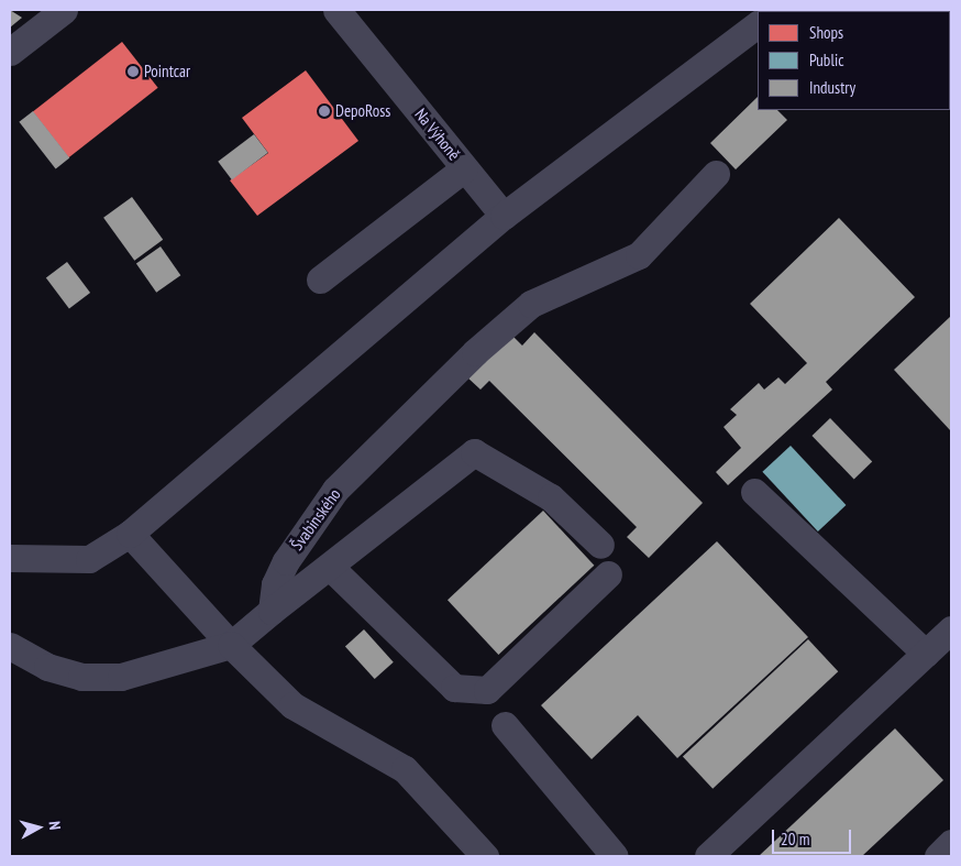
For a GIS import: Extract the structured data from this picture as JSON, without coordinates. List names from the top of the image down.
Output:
{
  "streets": {
    "street": ["Na Výhoně", "Švabinského"]
  },
  "places": ["Pointcar", "DepoRoss"],
  "legend": ["Shops", "Public", "Industry"],
  "scale_bar": "20 m",
  "north": "right"
}
